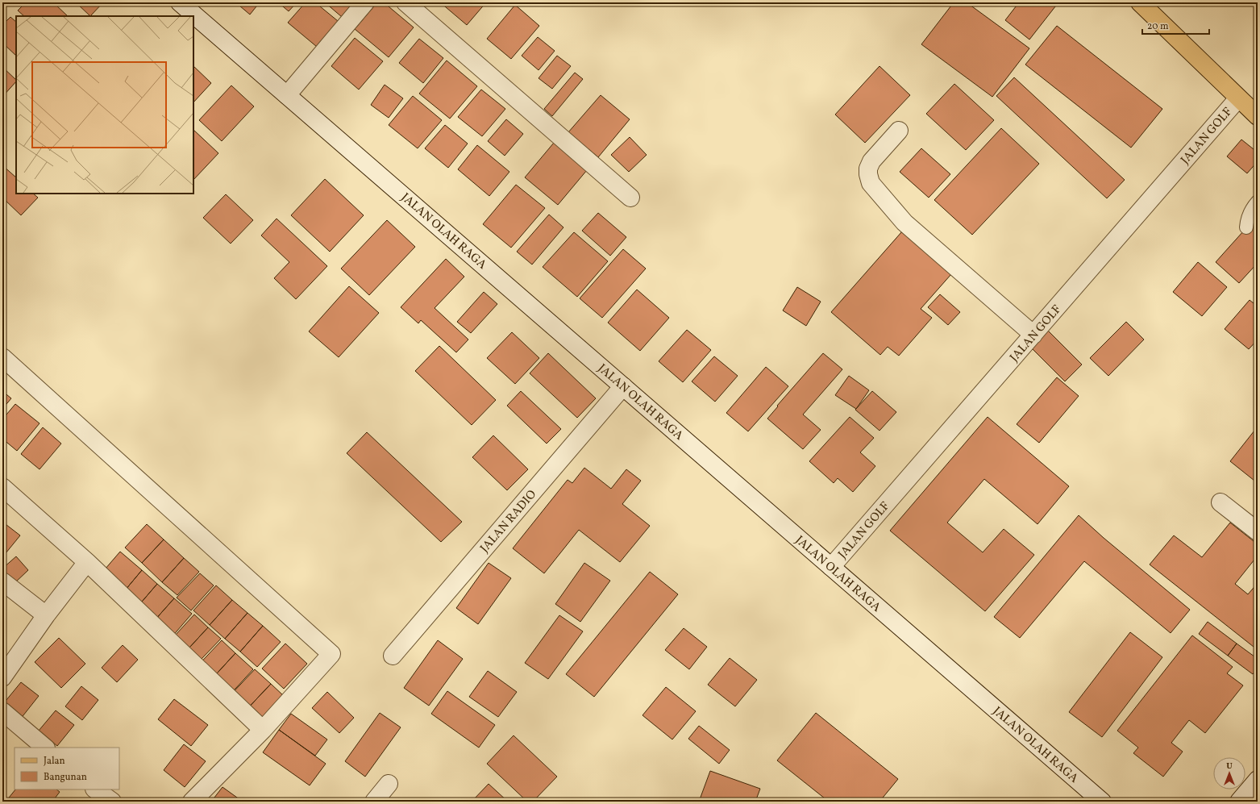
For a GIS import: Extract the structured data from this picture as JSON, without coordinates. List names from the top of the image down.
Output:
{
  "streets": {
    "street": ["JALAN GOLF", "JALAN OLAH RAGA", "JALAN RADIO"]
  },
  "crossings": [
    ["JALAN GOLF", "JALAN OLAH RAGA"],
    ["JALAN OLAH RAGA", "JALAN RADIO"]
  ],
  "legend": ["Jalan", "Bangunan"],
  "scale_bar": "20 m",
  "north": "top"
}
